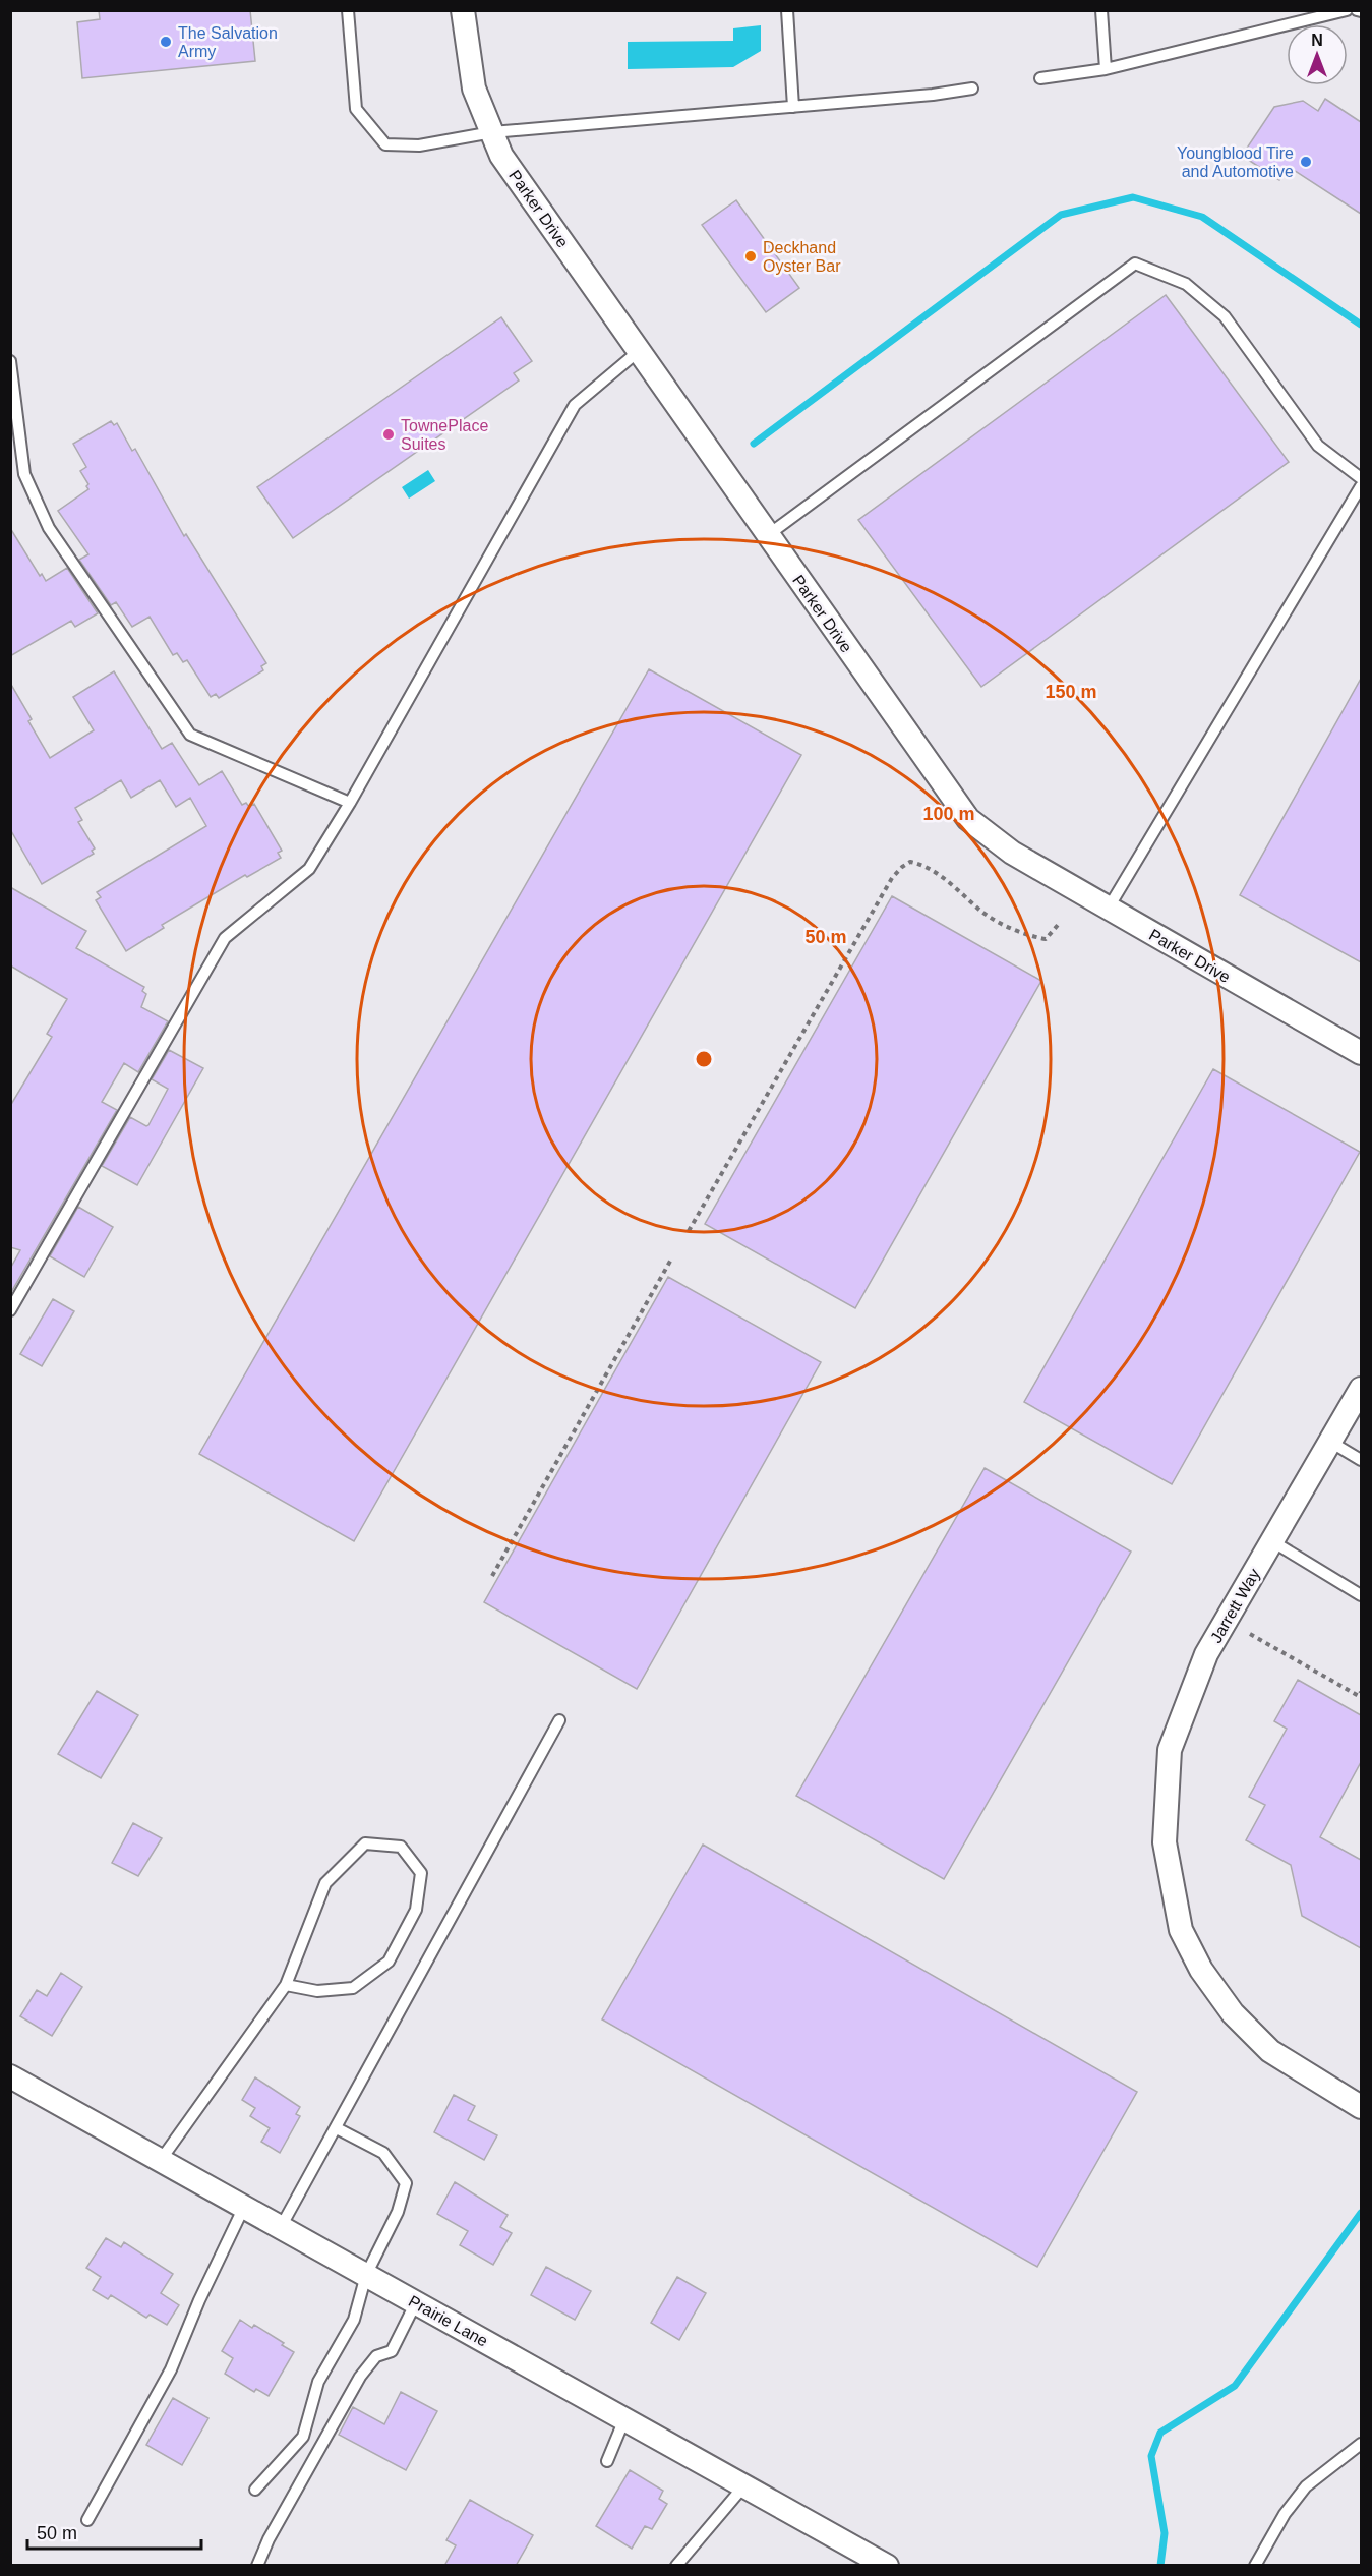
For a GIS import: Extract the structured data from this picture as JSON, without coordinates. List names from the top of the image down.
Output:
{
  "streets": {
    "street": ["Parker Drive", "Jarrett Way", "Prairie Lane"]
  },
  "places": [
    "The Salvation Army",
    "Youngblood Tire and Automotive",
    "Deckhand Oyster Bar",
    "TownePlace Suites"
  ],
  "scale_bar": "50 m",
  "north": "top",
  "rings": ["150 m", "100 m", "50 m"]
}
